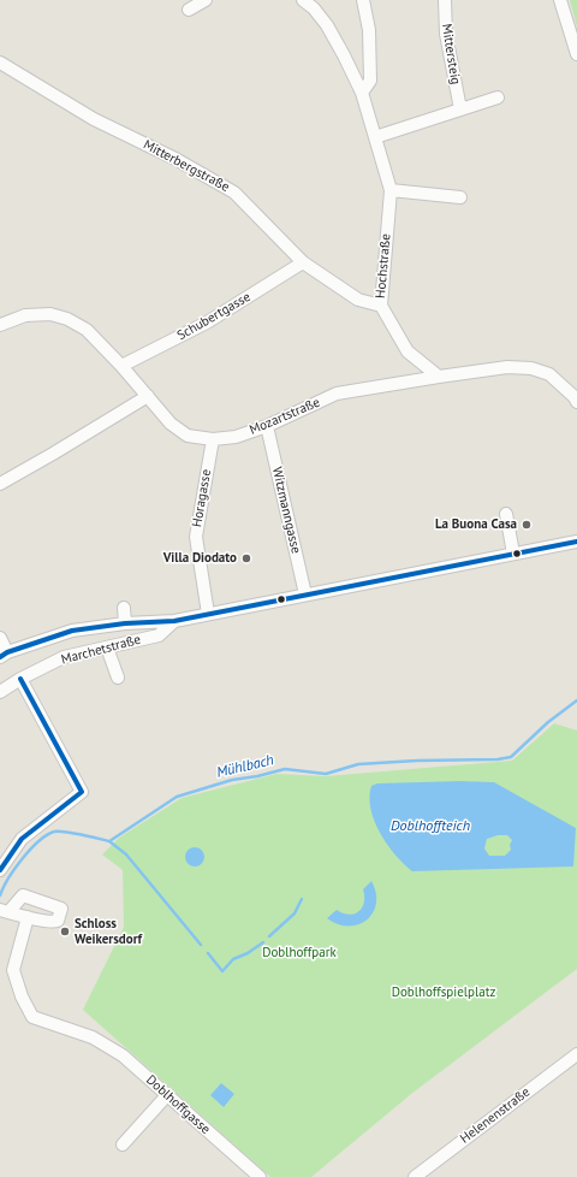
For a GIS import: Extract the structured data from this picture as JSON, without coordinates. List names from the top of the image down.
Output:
{
  "streets": {
    "street": [
      "Mittersteig",
      "Mitterbergstraße",
      "Hochstraße",
      "Schubertgasse",
      "Mozartstraße",
      "Horagasse",
      "Witzmanngasse",
      "Marchetstraße",
      "Doblhoffgasse",
      "Helenenstraße"
    ]
  },
  "crossings": [
    ["Mitterbergstraße", "Hochstraße"],
    ["Mitterbergstraße", "Schubertgasse"],
    ["Hochstraße", "Mozartstraße"],
    ["Schubertgasse", "Mozartstraße"],
    ["Mozartstraße", "Horagasse"],
    ["Mozartstraße", "Witzmanngasse"],
    ["Horagasse", "Marchetstraße"],
    ["Witzmanngasse", "Marchetstraße"]
  ],
  "water": ["Mühlbach", "Doblhoffteich"],
  "parks": ["Doblhoffpark", "Doblhoffspielplatz"],
  "places": ["La Buona Casa", "Villa Diodato", "Schloss Weikersdorf"]
}
